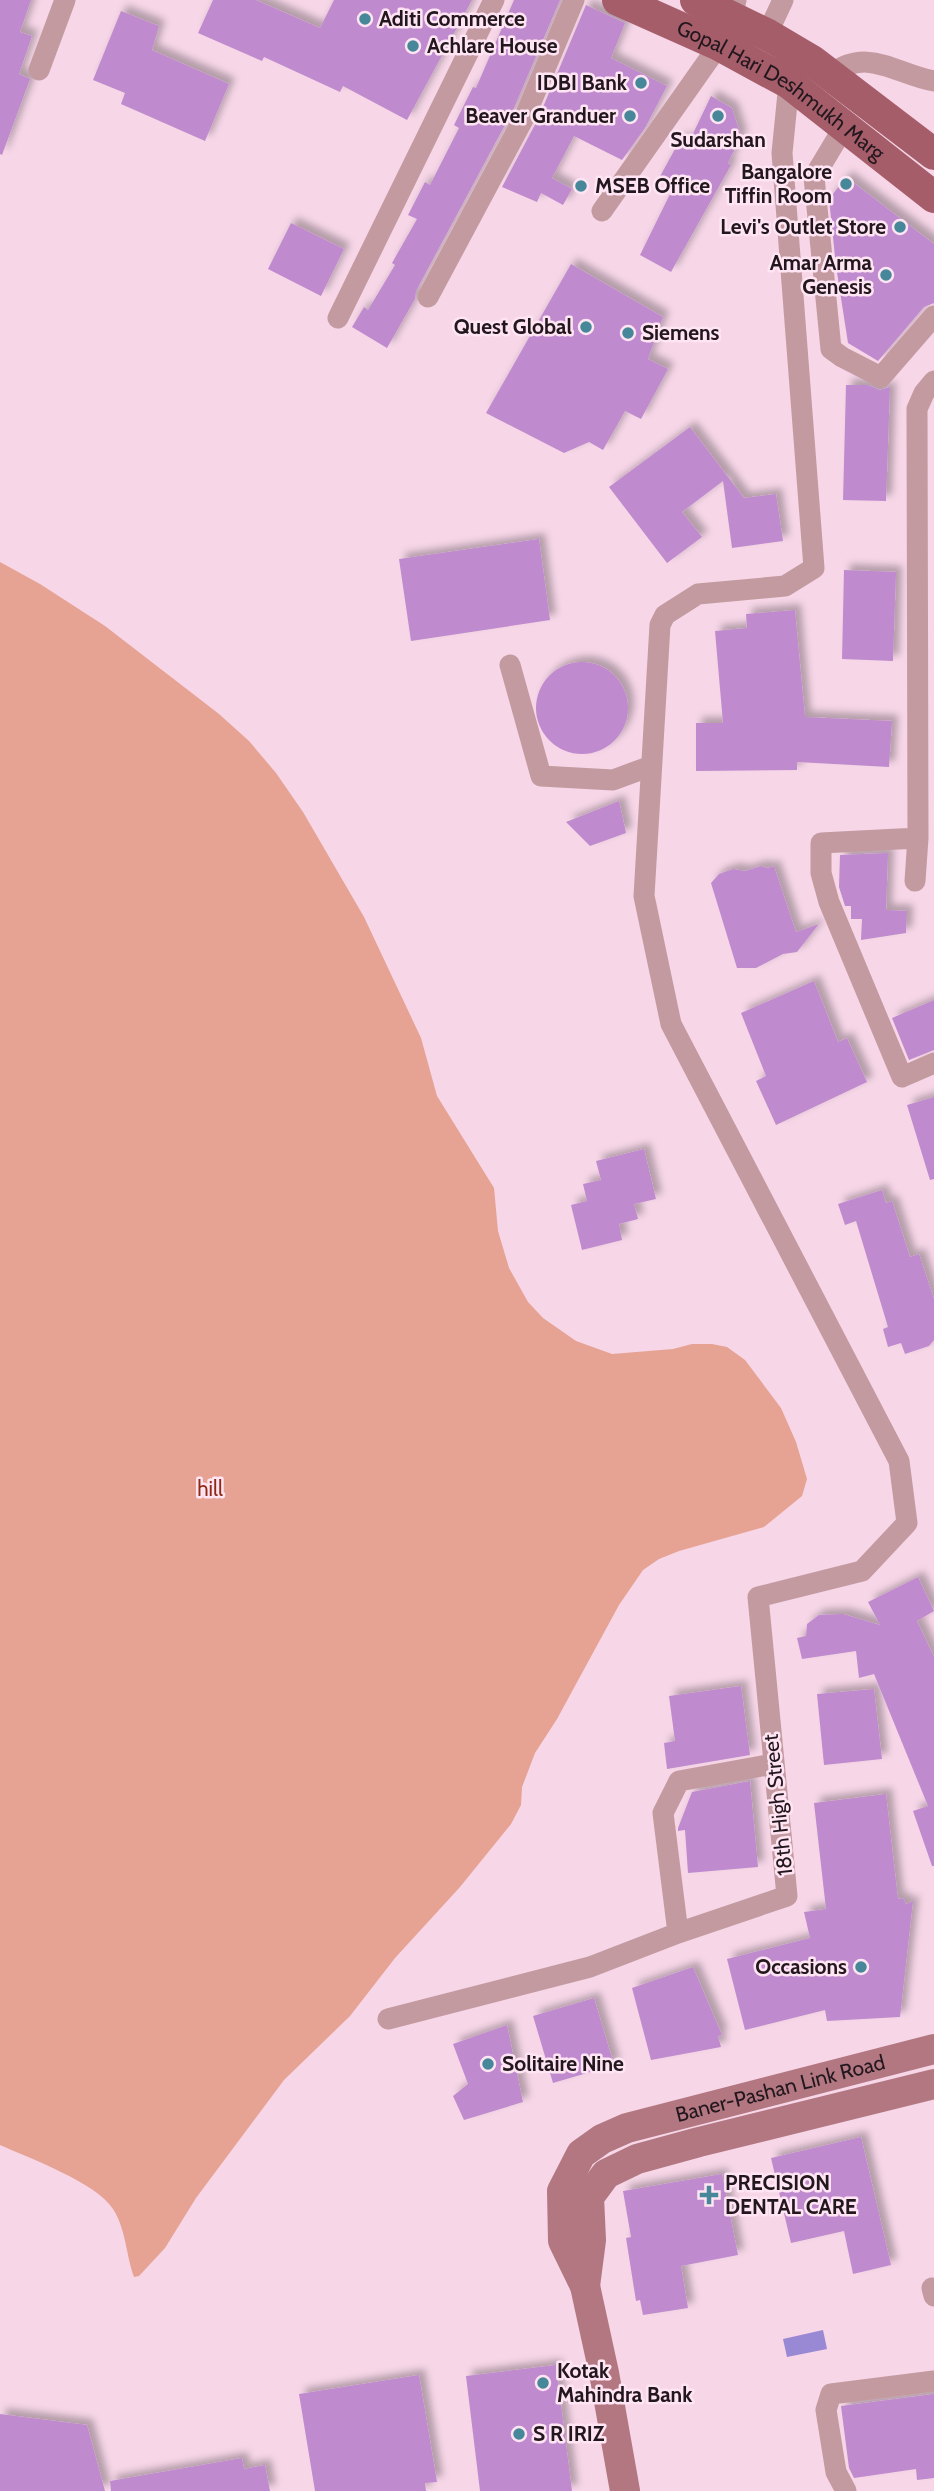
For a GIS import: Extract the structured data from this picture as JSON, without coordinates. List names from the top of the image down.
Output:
{
  "streets": {
    "main road": ["Gopal Hari Deshmukh Marg"],
    "street": ["18th High Street", "Baner-Pashan Link Road"]
  },
  "parks": ["hill"],
  "places": {
    "other": [
      "Aditi Commerce",
      "Achlare House",
      "IDBI Bank",
      "Beaver Granduer",
      "Sudarshan",
      "Bangalore Tiffin Room",
      "MSEB Office",
      "Levi's Outlet Store",
      "Amar Arma Genesis",
      "Quest Global",
      "Siemens",
      "Occasions",
      "Solitaire Nine",
      "Kotak Mahindra Bank",
      "S R IRIZ"
    ],
    "health": ["PRECISION DENTAL CARE"]
  }
}
